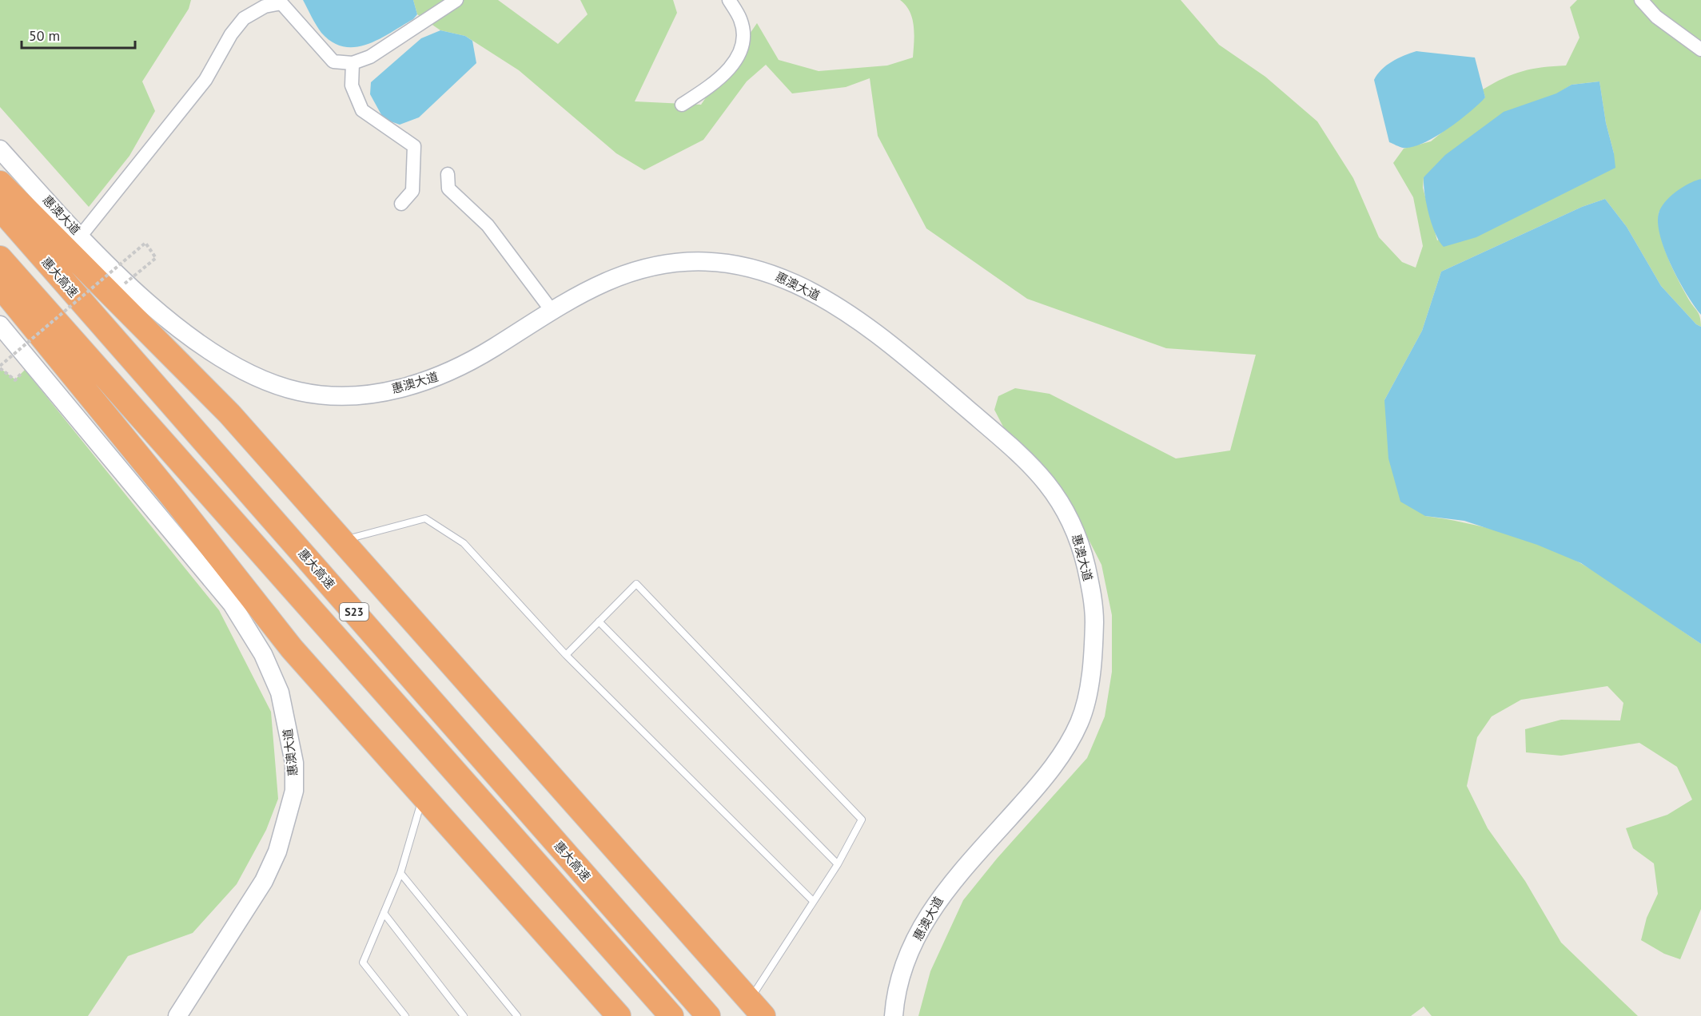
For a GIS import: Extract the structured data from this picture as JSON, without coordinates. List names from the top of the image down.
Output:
{
  "streets": {
    "highway": ["惠大高速", "S23"],
    "street": ["惠澳大道"]
  },
  "scale_bar": "50 m"
}
